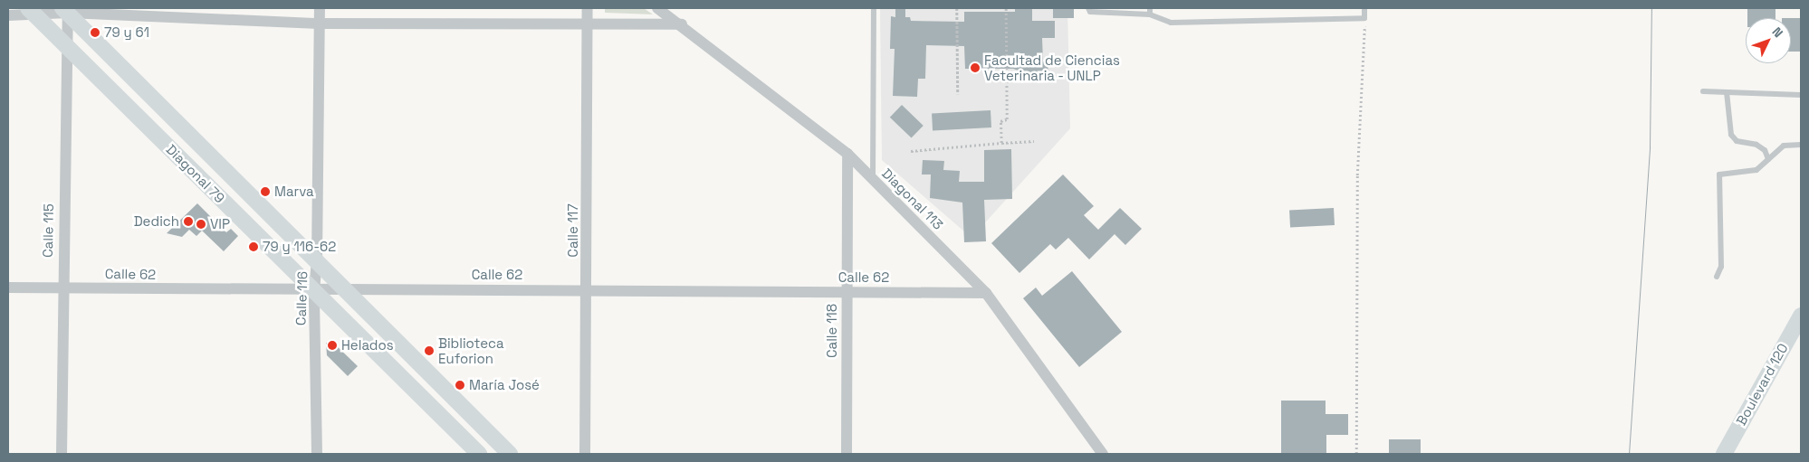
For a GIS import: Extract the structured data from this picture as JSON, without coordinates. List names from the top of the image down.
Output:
{
  "streets": {
    "main road": ["Diagonal 79", "Boulevard 120"],
    "street": [
      "Diagonal 113",
      "Calle 115",
      "Calle 117",
      "Calle 62",
      "Calle 116",
      "Calle 118"
    ]
  },
  "crossings": [
    ["Diagonal 79", "Calle 115"],
    ["Diagonal 79", "Calle 62"],
    ["Diagonal 79", "Calle 116"],
    ["Diagonal 113", "Calle 62"],
    ["Diagonal 113", "Calle 118"],
    ["Calle 115", "Calle 62"],
    ["Calle 117", "Calle 62"],
    ["Calle 62", "Calle 116"],
    ["Calle 62", "Calle 118"]
  ],
  "places": [
    "79 y 61",
    "Facultad de Ciencias Veterinaria - UNLP",
    "Marva",
    "Dedich",
    "VIP",
    "79 y 116-62",
    "Helados",
    "Biblioteca Euforion",
    "María José"
  ],
  "north": "top right"
}
